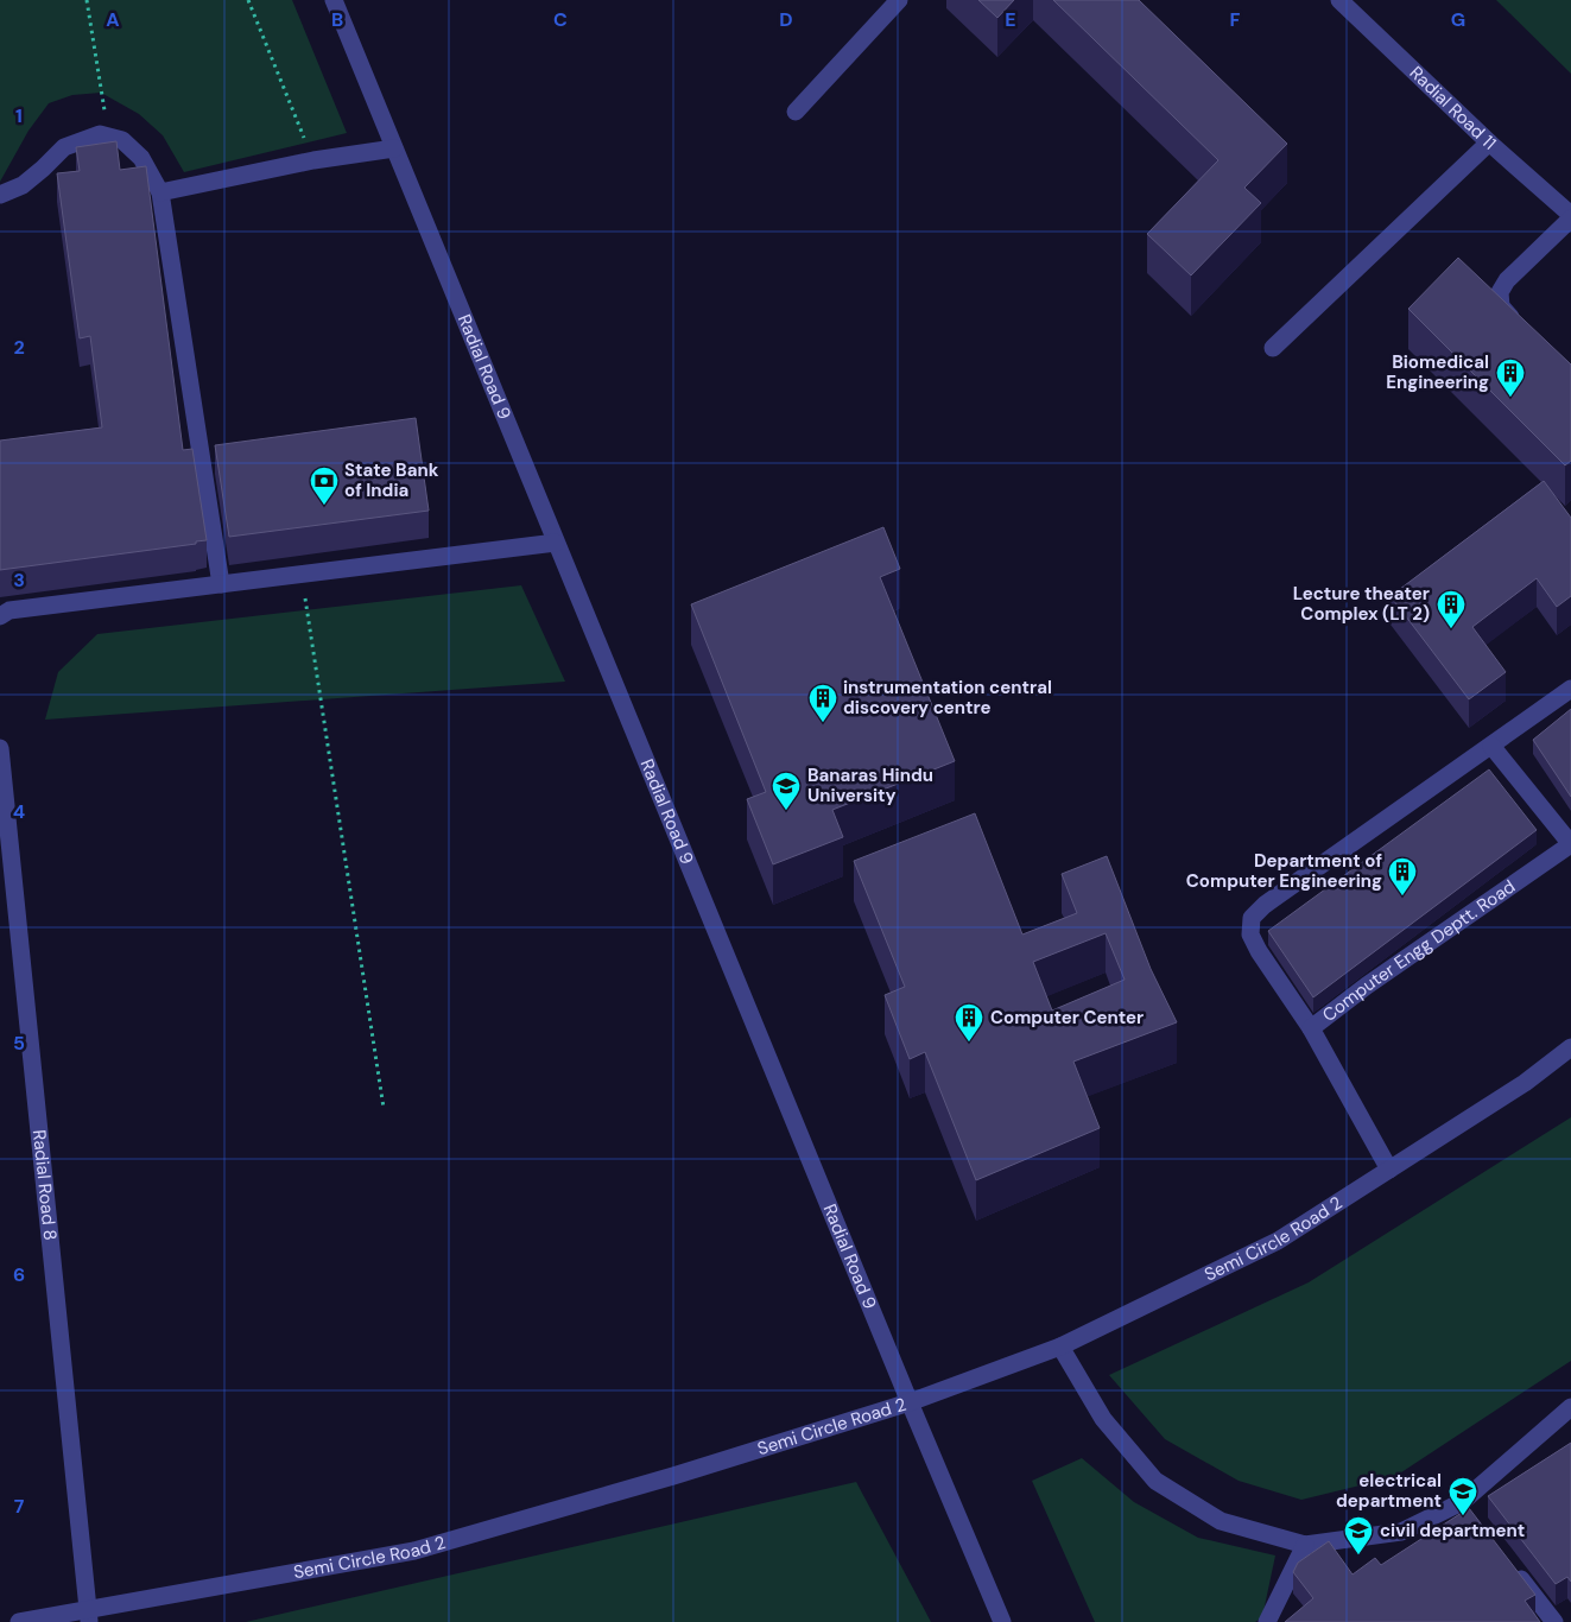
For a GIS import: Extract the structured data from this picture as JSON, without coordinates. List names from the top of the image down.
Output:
{
  "streets": {
    "lane": [
      "Radial Road 11",
      "Radial Road 9",
      "Computer Engg Deptt. Road",
      "Radial Road 8",
      "Semi Circle Road 2"
    ]
  },
  "crossings": [
    ["Radial Road 9", "Semi Circle Road 2"],
    ["Computer Engg Deptt. Road", "Semi Circle Road 2"],
    ["Radial Road 8", "Semi Circle Road 2"]
  ],
  "places": {
    "building": [
      "Biomedical Engineering",
      "Lecture theater Complex (LT 2)",
      "instrumentation central discovery centre",
      "Department of Computer Engineering",
      "Computer Center"
    ],
    "bank": ["State Bank of India"],
    "school or university": ["Banaras Hindu University", "electrical department", "civil department"]
  },
  "grid": {
    "columns": [
      "A",
      "B",
      "C",
      "D",
      "E",
      "F",
      "G"
    ],
    "rows": [
      "1",
      "2",
      "3",
      "4",
      "5",
      "6",
      "7"
    ]
  }
}
